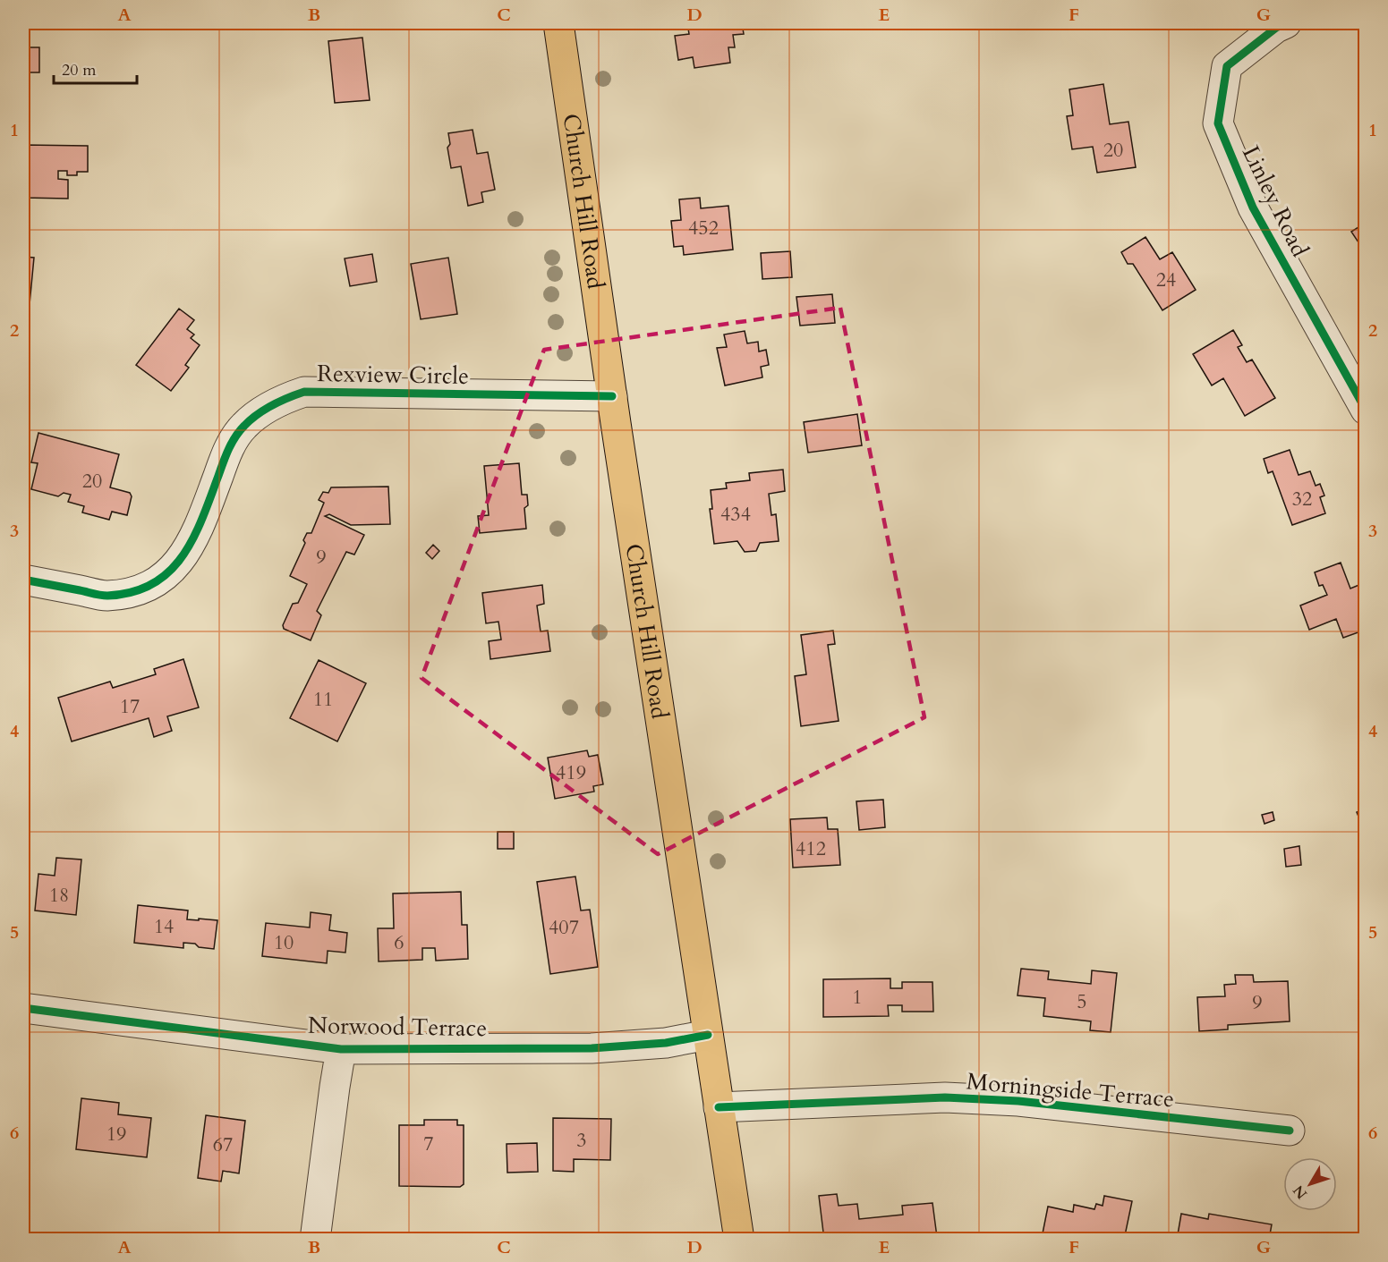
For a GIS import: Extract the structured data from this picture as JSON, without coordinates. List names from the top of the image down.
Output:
{
  "streets": {
    "main road": ["Church Hill Road"],
    "street": [
      "Linley Road",
      "Rexview Circle",
      "Norwood Terrace",
      "Morningside Terrace"
    ]
  },
  "crossings": [
    ["Church Hill Road", "Rexview Circle"],
    ["Church Hill Road", "Norwood Terrace"],
    ["Church Hill Road", "Morningside Terrace"]
  ],
  "house_numbers": [
    "20",
    "452",
    "24",
    "20",
    "32",
    "434",
    "9",
    "11",
    "17",
    "419",
    "412",
    "18",
    "14",
    "407",
    "10",
    "6",
    "1",
    "5",
    "9",
    "19",
    "3",
    "7",
    "67"
  ],
  "scale_bar": "20 m",
  "north": "bottom left",
  "grid": {
    "columns": [
      "A",
      "B",
      "C",
      "D",
      "E",
      "F",
      "G"
    ],
    "rows": [
      "1",
      "2",
      "3",
      "4",
      "5",
      "6"
    ]
  }
}
